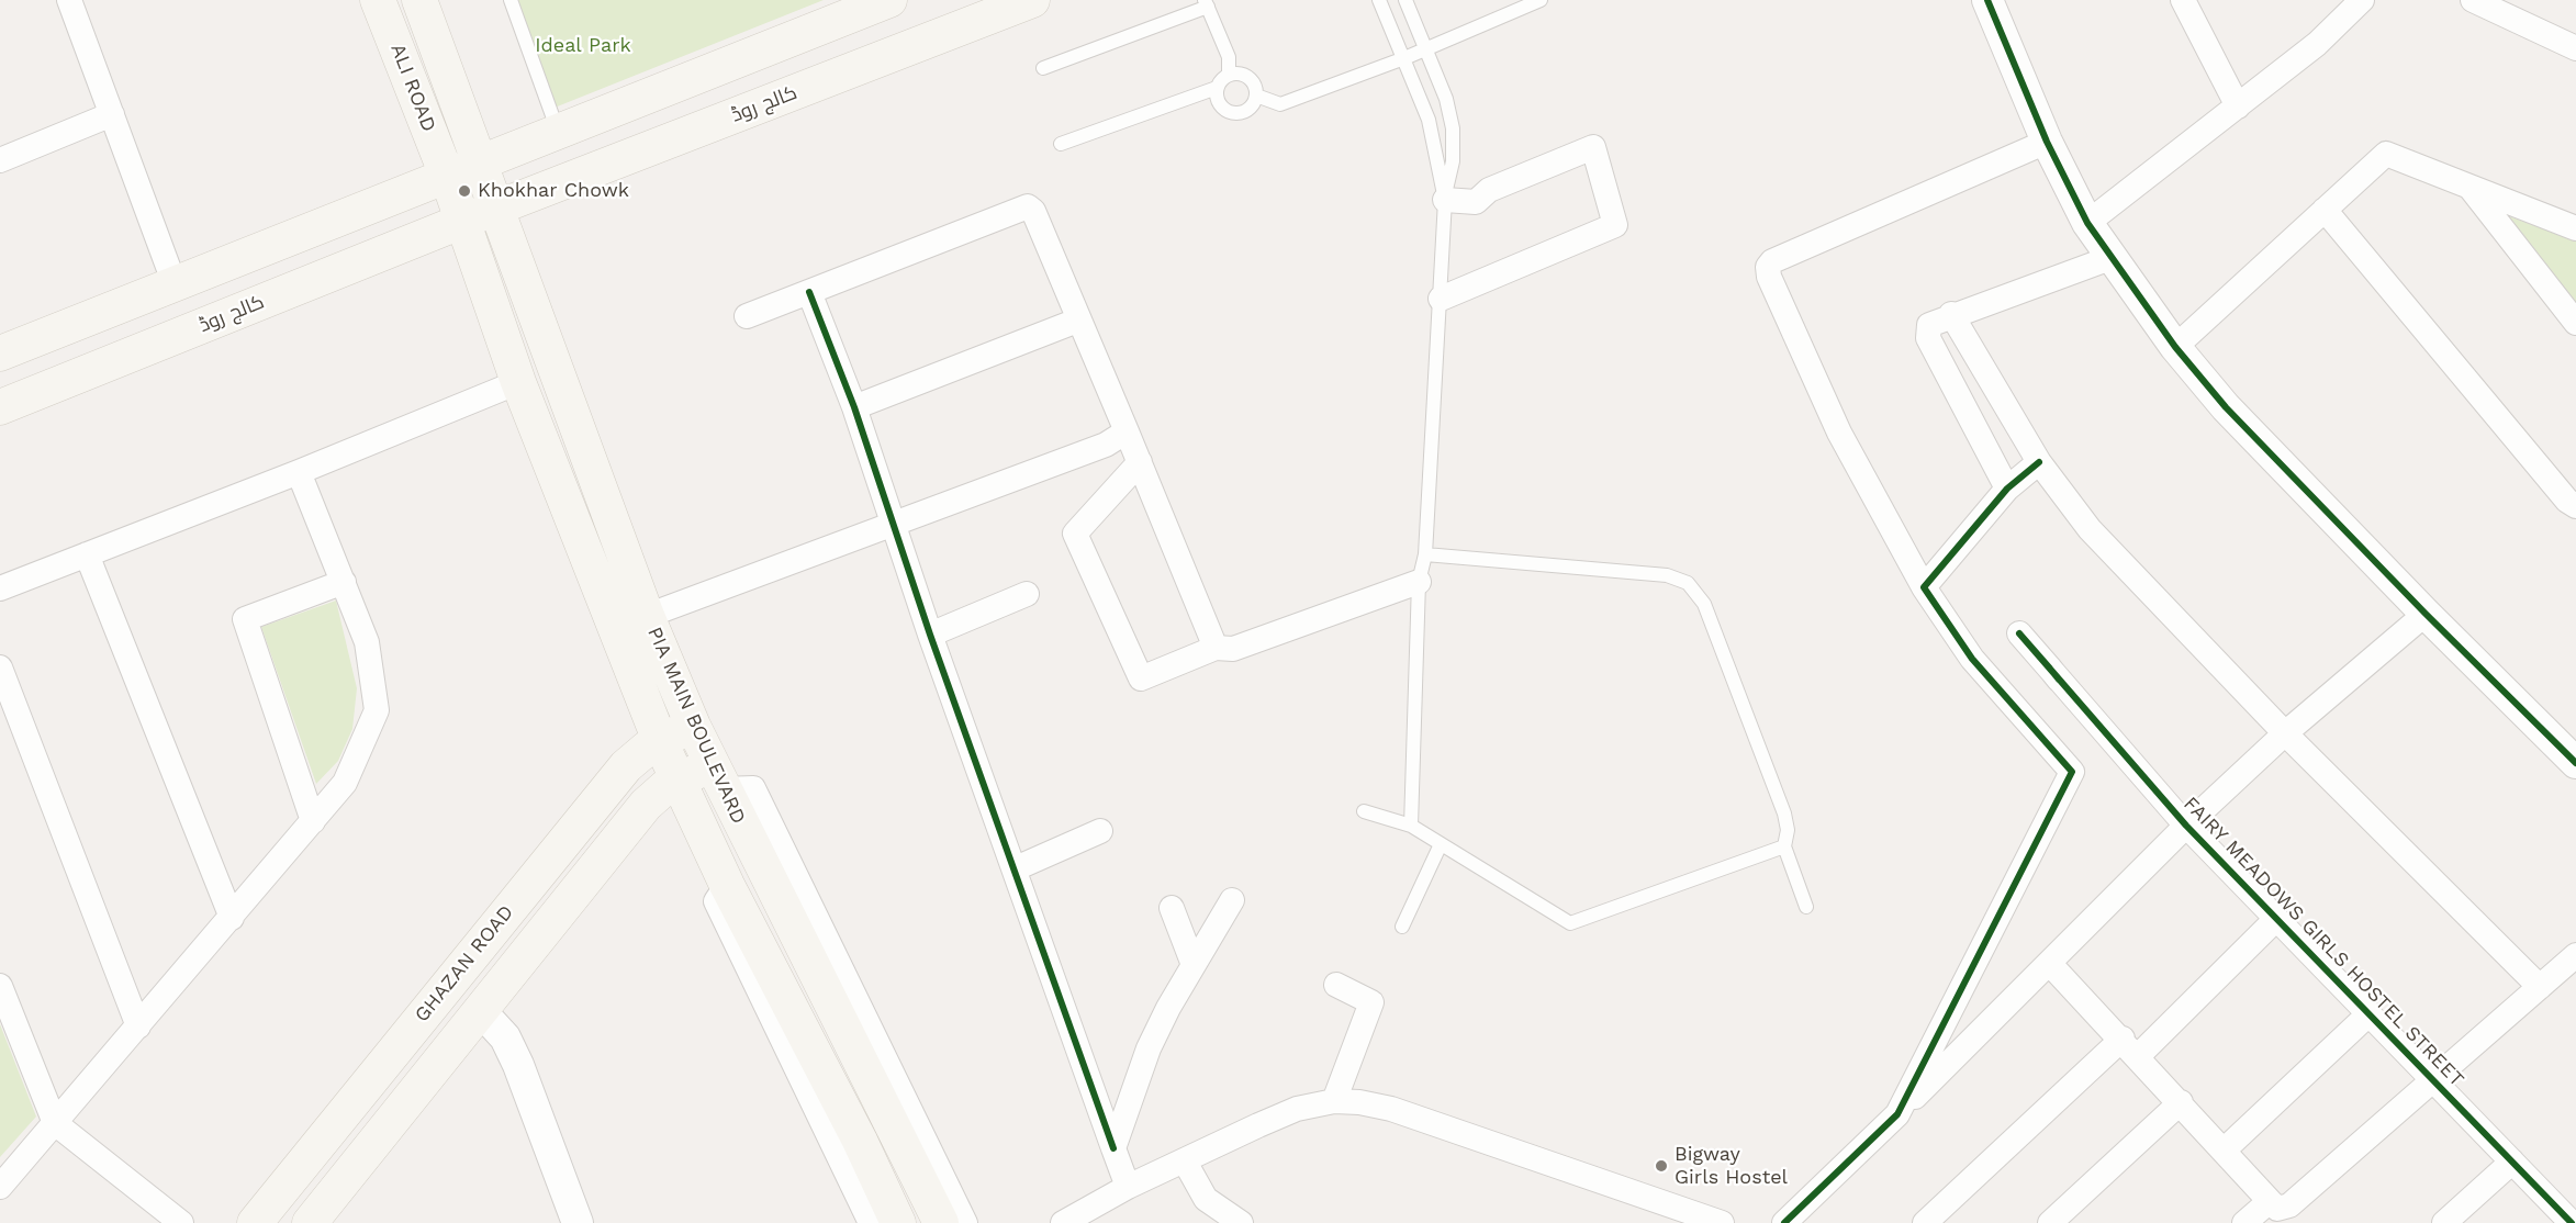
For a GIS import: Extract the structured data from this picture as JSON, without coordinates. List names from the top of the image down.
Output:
{
  "streets": {
    "main road": [
      "ALI ROAD",
      "کالج روڈ",
      "PIA MAIN BOULEVARD",
      "GHAZAN ROAD"
    ],
    "street": ["FAIRY MEADOWS GIRLS HOSTEL STREET"]
  },
  "crossings": [
    ["ALI ROAD", "کالج روڈ"],
    ["ALI ROAD", "PIA MAIN BOULEVARD"],
    ["کالج روڈ", "PIA MAIN BOULEVARD"],
    ["PIA MAIN BOULEVARD", "GHAZAN ROAD"]
  ],
  "parks": ["Ideal Park"],
  "places": ["Khokhar Chowk", "Bigway Girls Hostel"]
}
